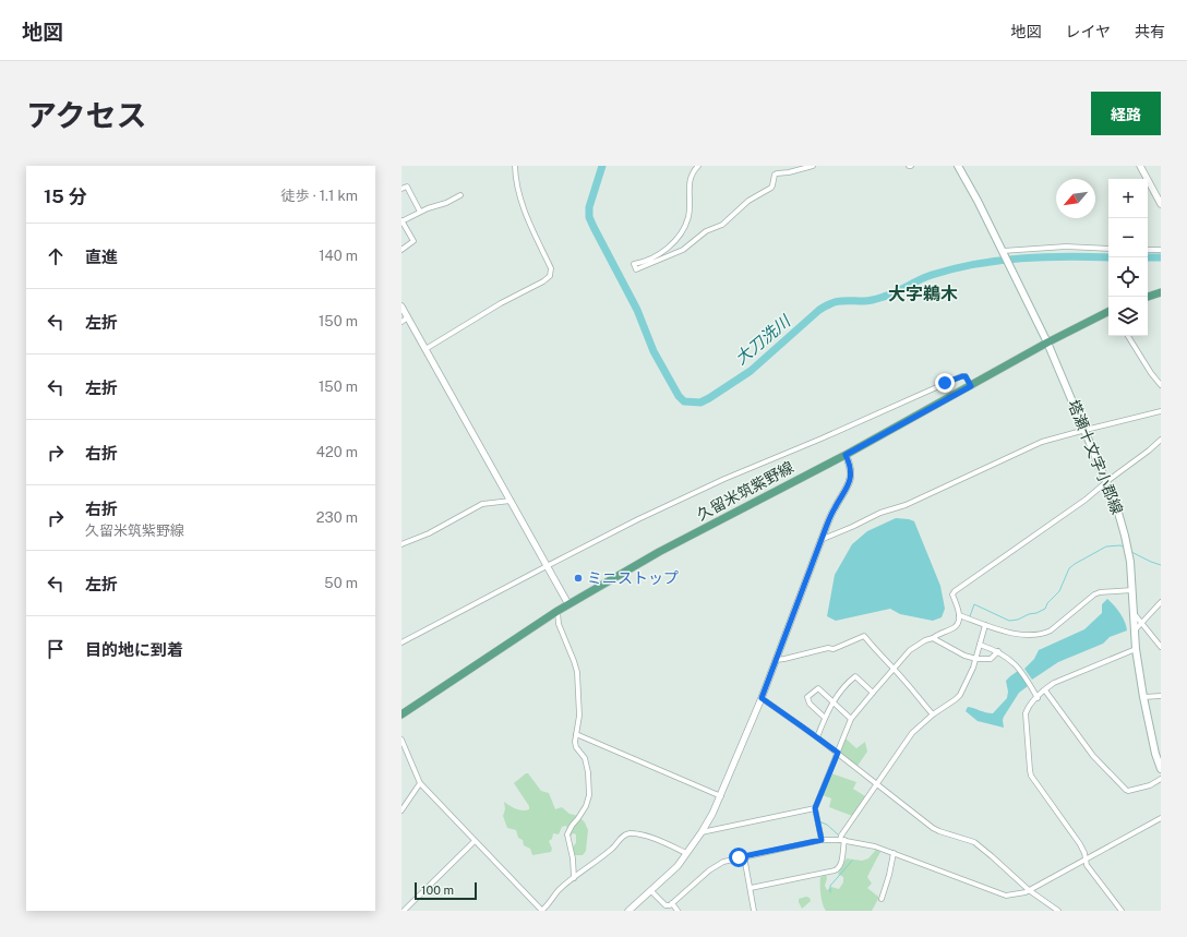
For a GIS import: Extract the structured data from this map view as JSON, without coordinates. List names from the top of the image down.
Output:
{
  "streets": {
    "main road": ["塔瀬十文字小郡線", "久留米筑紫野線"]
  },
  "crossings": [
    ["塔瀬十文字小郡線", "久留米筑紫野線"]
  ],
  "districts": ["大字鵜木"],
  "water": ["大刀洗川"],
  "places": ["ミニストップ"],
  "scale_bar": "100 m",
  "north": "bottom left",
  "page": {
    "header": "地図",
    "nav": ["地図", "レイヤ", "共有"],
    "title": "アクセス",
    "buttons": "経路",
    "heading": ["15 分", "徒歩 · 1.1 km"],
    "map_buttons": ["+", "−"],
    "list": [
      ["直進", "140 m"],
      ["左折", "150 m"],
      ["左折", "150 m"],
      ["右折", "420 m"],
      ["右折", "久留米筑紫野線", "230 m"],
      ["左折", "50 m"],
      "目的地に到着"
    ],
    "scale": "100 m"
  }
}
